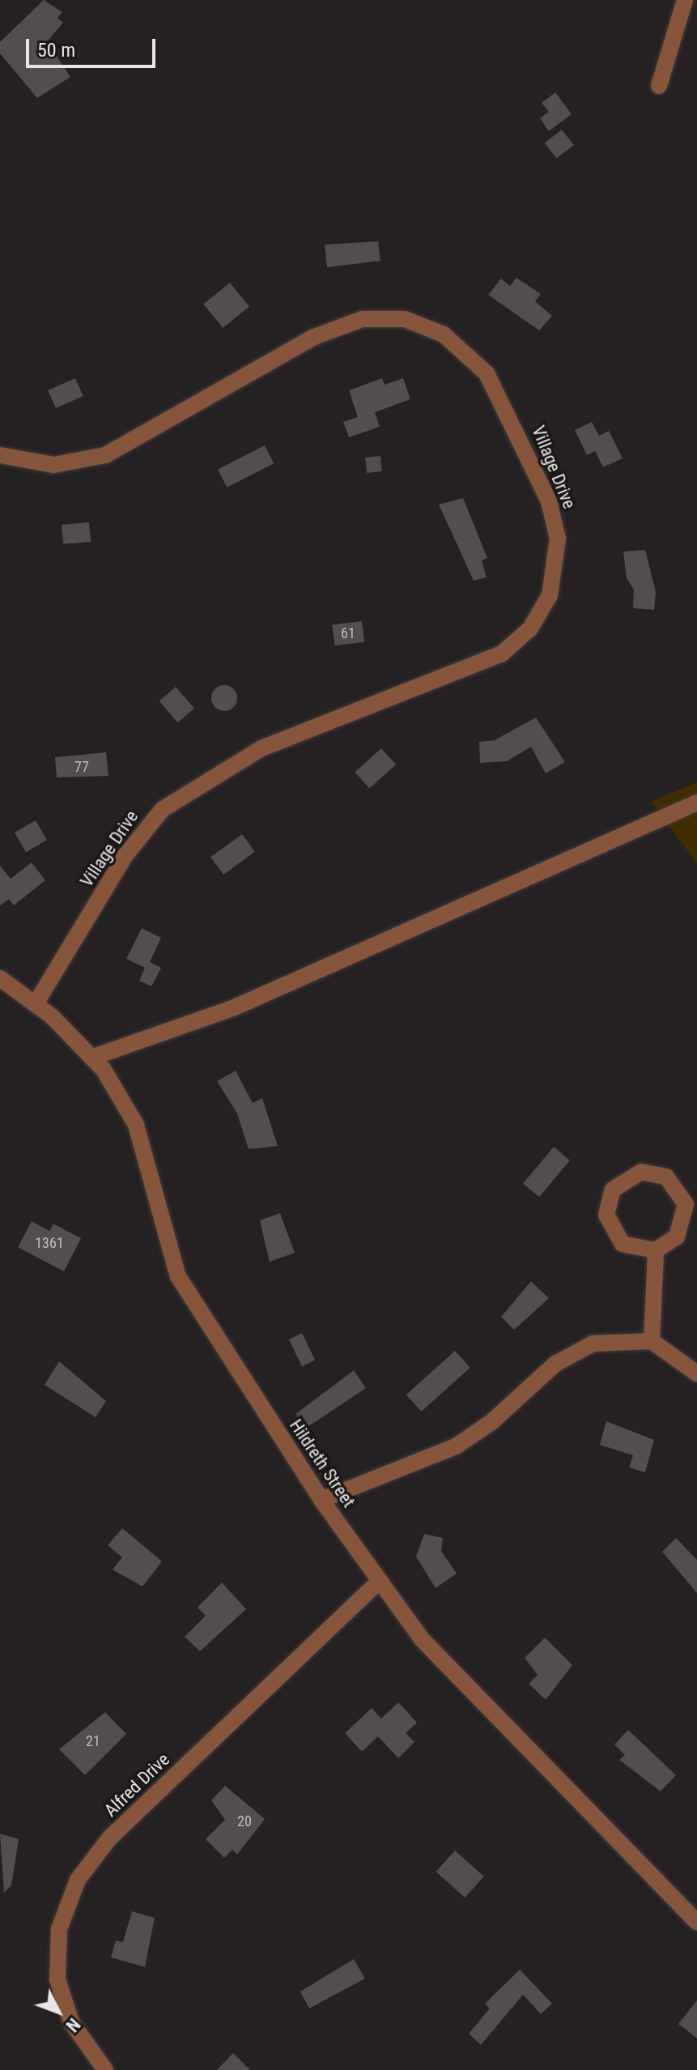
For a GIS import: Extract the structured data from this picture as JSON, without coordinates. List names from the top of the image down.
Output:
{
  "streets": {
    "street": ["Village Drive", "Hildreth Street", "Alfred Drive"]
  },
  "crossings": [
    ["Village Drive", "Hildreth Street"],
    ["Hildreth Street", "Alfred Drive"]
  ],
  "house_numbers": [
    "61",
    "77",
    "1361",
    "21",
    "20"
  ],
  "scale_bar": "50 m",
  "north": "bottom right"
}
